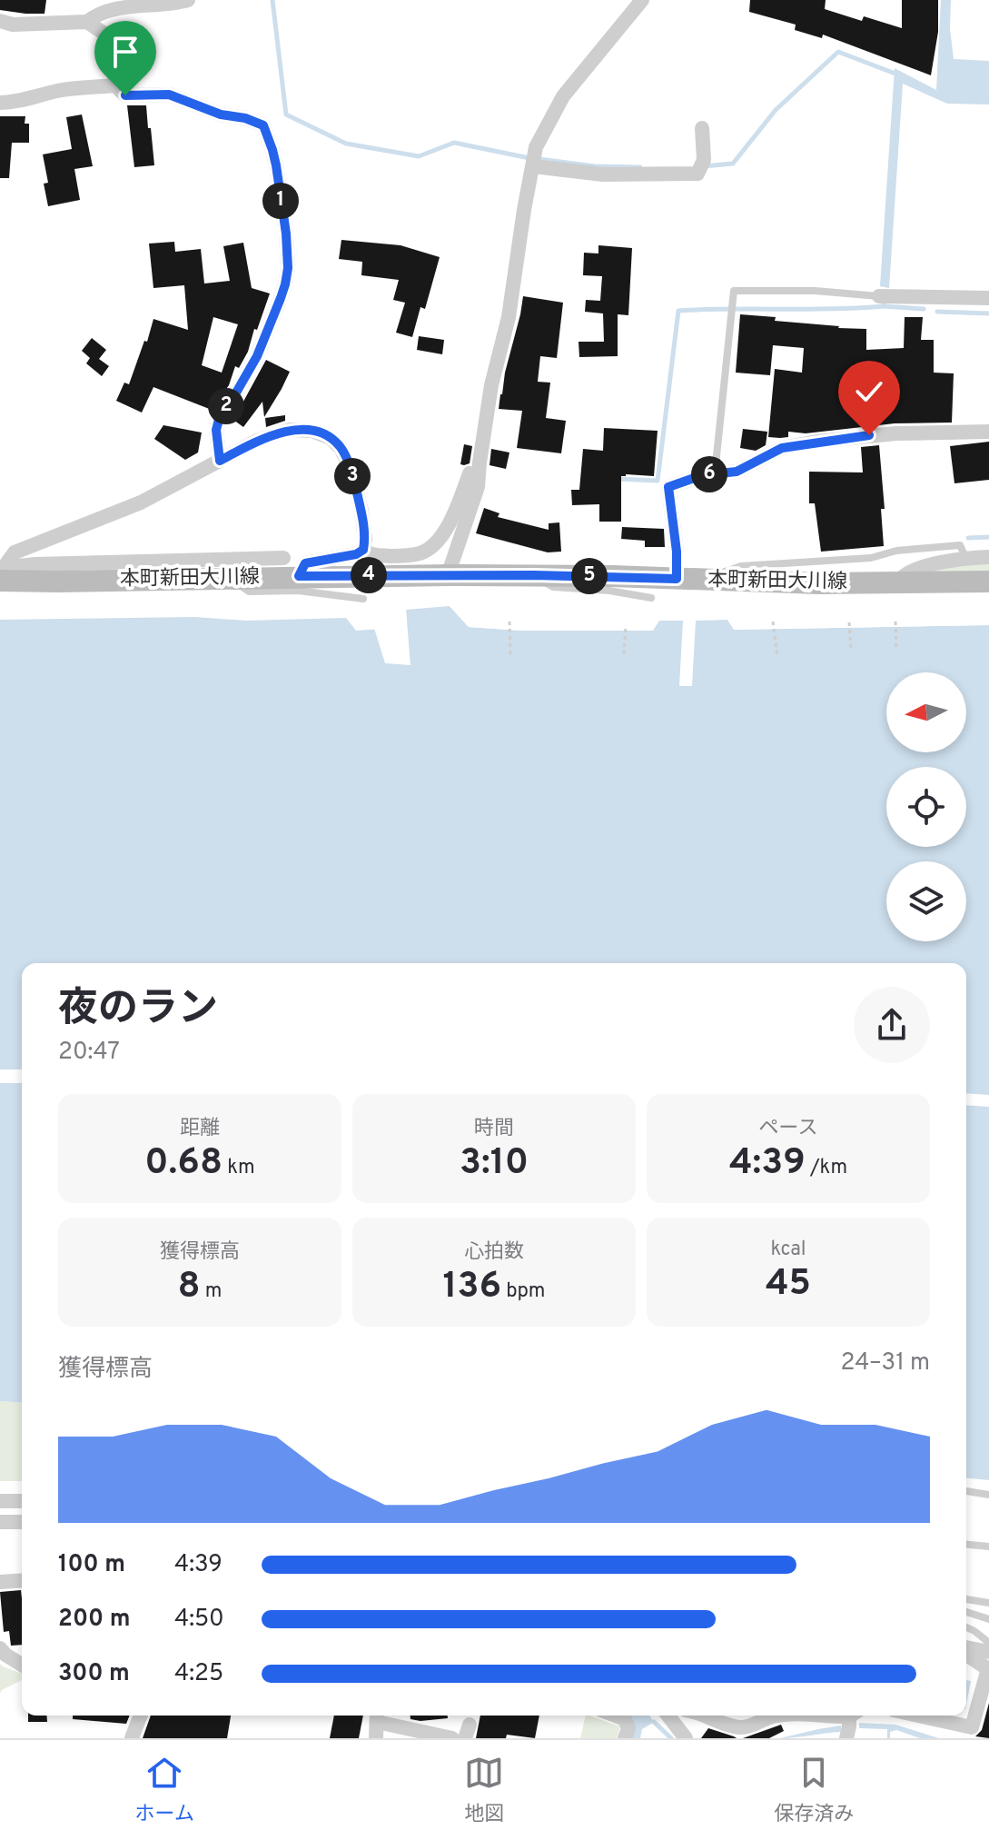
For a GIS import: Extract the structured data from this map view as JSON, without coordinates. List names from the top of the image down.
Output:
{
  "streets": {
    "main road": ["本町新田大川線"]
  },
  "north": "left",
  "page": {
    "pins": [
      "1",
      "2",
      "6",
      "3",
      "4",
      "5"
    ],
    "heading": ["夜のラン", "20:47"],
    "stats": [
      ["距離", "0.68 km"],
      ["時間", "3:10"],
      ["ペース", "4:39 /km"],
      ["獲得標高", "8 m"],
      ["心拍数", "136 bpm"],
      ["kcal", "45"]
    ],
    "chart": ["獲得標高", "24–31 m"],
    "list": [
      {
        "name": "100 m",
        "note": "4:39"
      },
      {
        "name": "200 m",
        "note": "4:50"
      },
      {
        "name": "300 m",
        "note": "4:25"
      }
    ],
    "tabs": ["ホーム", "地図", "保存済み"]
  }
}
